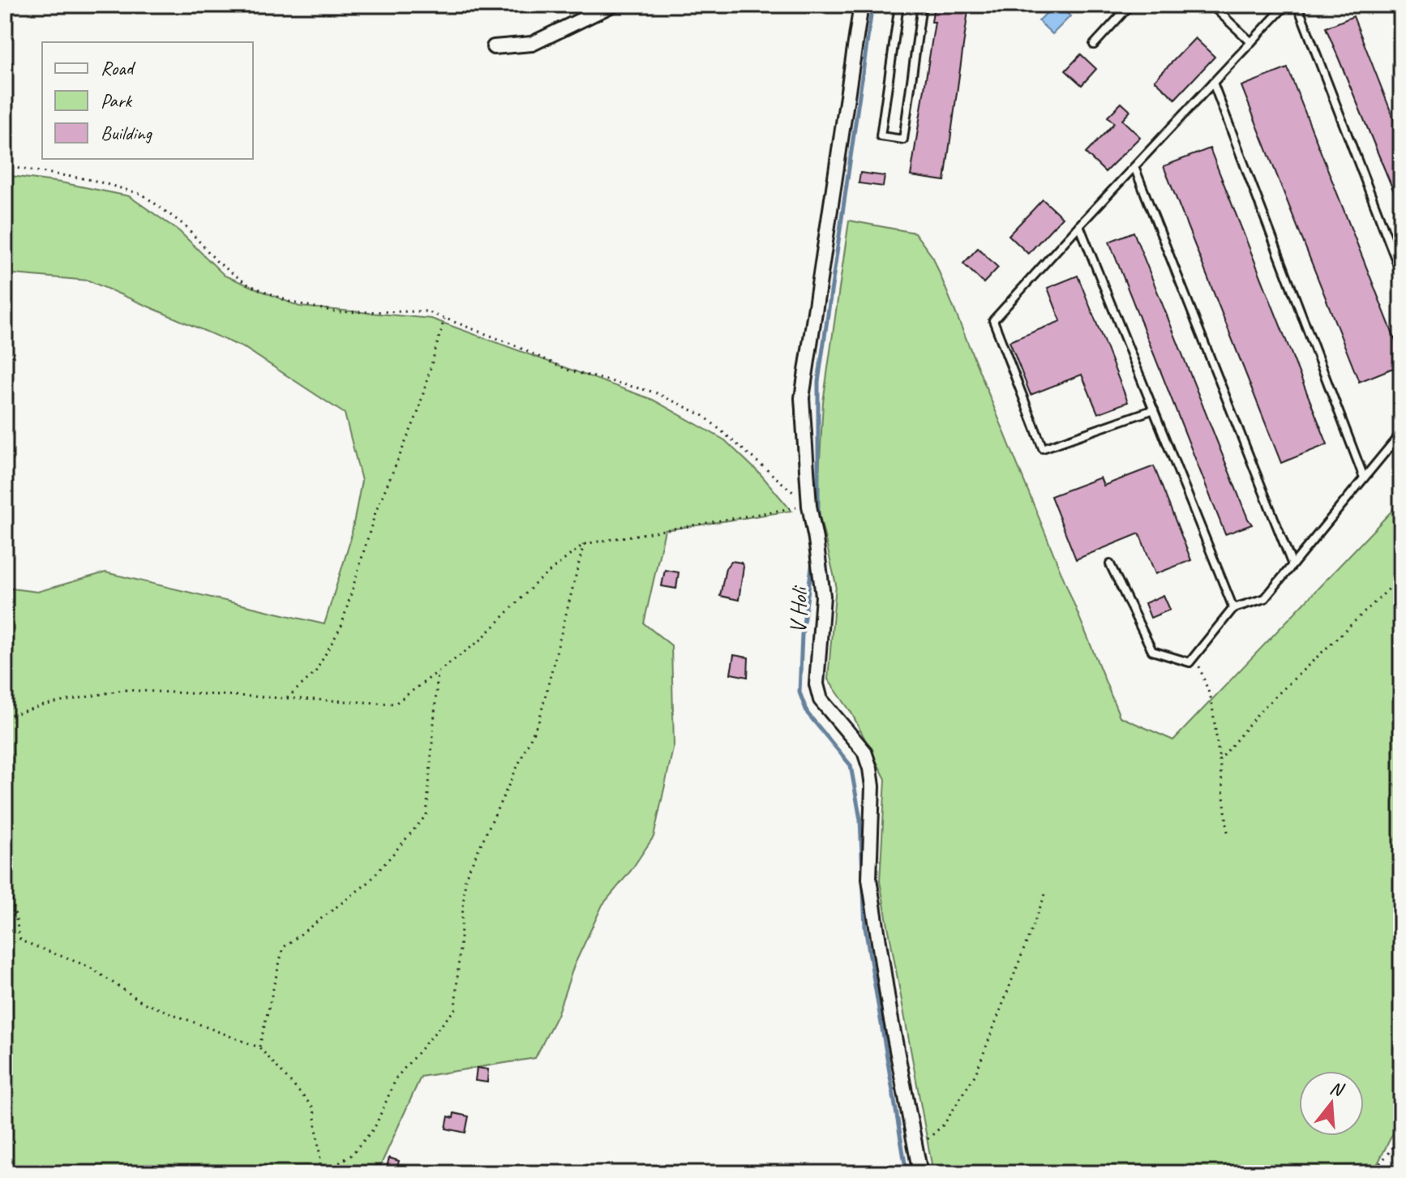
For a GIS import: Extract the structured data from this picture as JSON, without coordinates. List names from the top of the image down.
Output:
{
  "streets": {
    "street": ["V Holi"]
  },
  "legend": ["Road", "Park", "Building"],
  "north": "top"
}
